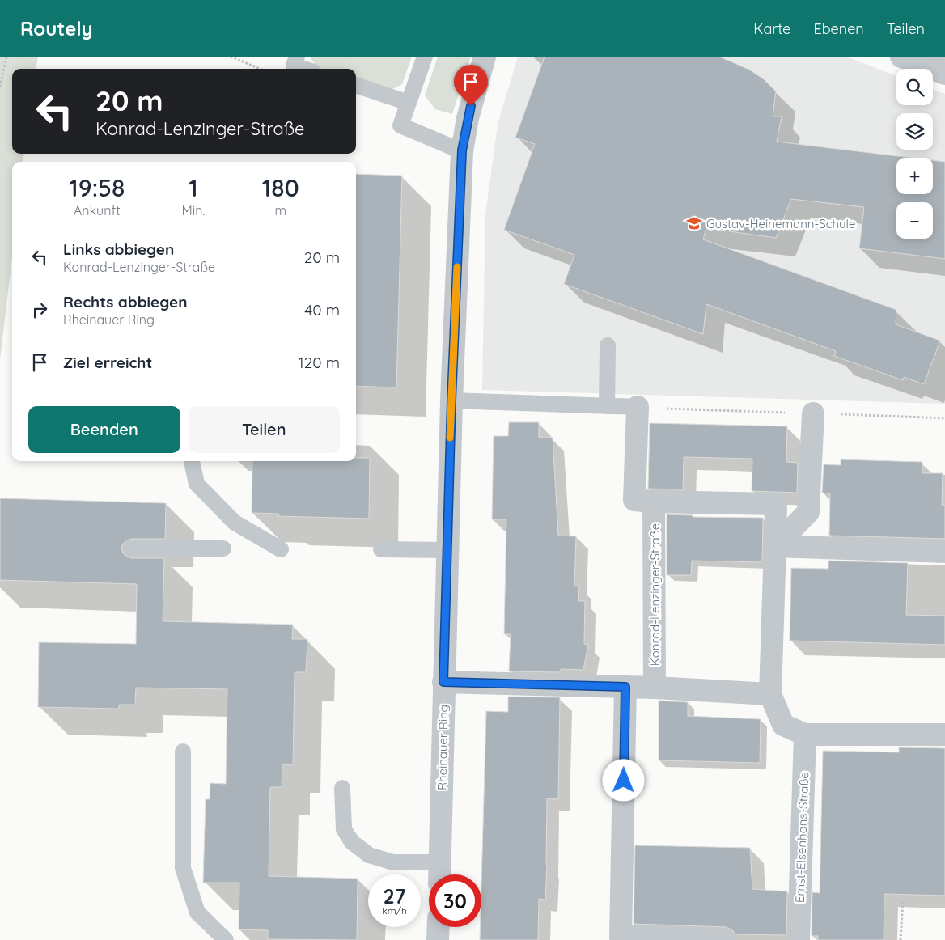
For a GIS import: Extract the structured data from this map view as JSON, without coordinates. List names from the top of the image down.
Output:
{
  "streets": {
    "street": ["Konrad-Lenzinger-Straße", "Rheinauer Ring", "Ernst-Elsenhans-Straße"]
  },
  "places": {
    "school or university": ["Gustav-Heinemann-Schule"]
  },
  "page": {
    "header": "Routely",
    "nav": ["Karte", "Ebenen", "Teilen"],
    "map_buttons": ["+", "−"],
    "turn": ["20 m", "Konrad-Lenzinger-Straße"],
    "eta": [
      "19:58",
      "Ankunft",
      "1",
      "Min.",
      "180",
      "m"
    ],
    "list": [
      {
        "name": "Links abbiegen",
        "note": "Konrad-Lenzinger-Straße",
        "value": "20 m"
      },
      {
        "name": "Rechts abbiegen",
        "note": "Rheinauer Ring",
        "value": "40 m"
      },
      {
        "name": "Ziel erreicht",
        "value": "120 m"
      }
    ],
    "buttons": ["Beenden", "Teilen"],
    "speed": "27 km/h",
    "limit": "30"
  }
}
